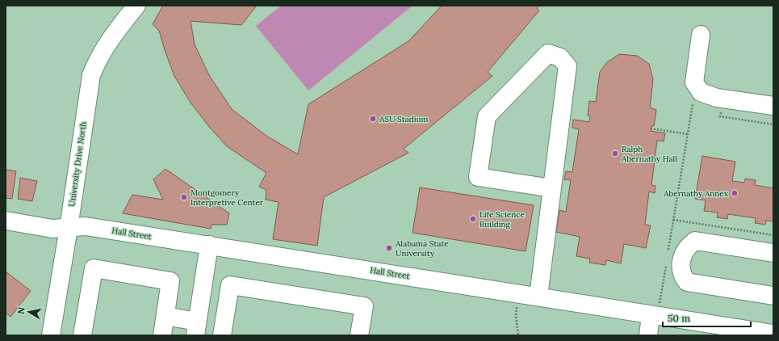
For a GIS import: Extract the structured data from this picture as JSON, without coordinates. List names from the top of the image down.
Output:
{
  "streets": {
    "street": ["University Drive North", "Hall Street"]
  },
  "crossings": [
    ["University Drive North", "Hall Street"]
  ],
  "places": [
    "ASU Stadium",
    "Ralph Abernathy Hall",
    "Abernathy Annex",
    "Montgomery Interpretive Center",
    "Life Science Building",
    "Alabama State University"
  ],
  "scale_bar": "50 m",
  "north": "left"
}
